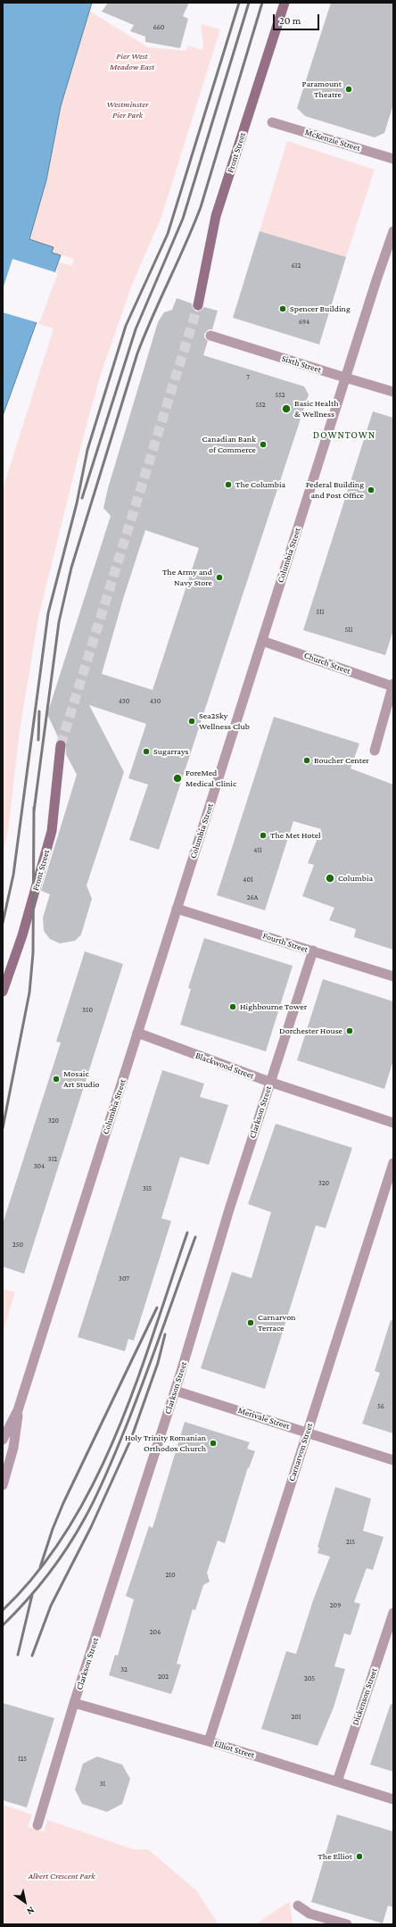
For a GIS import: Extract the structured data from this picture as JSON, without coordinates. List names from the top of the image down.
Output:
{
  "streets": {
    "main road": ["Front Street"],
    "street": [
      "McKenzie Street",
      "Sixth Street",
      "Columbia Street",
      "Church Street",
      "Fourth Street",
      "Blackwood Street",
      "Clarkson Street",
      "Merivale Street",
      "Carnarvon Street",
      "Dickenson Street",
      "Elliot Street"
    ]
  },
  "crossings": [
    ["Sixth Street", "Columbia Street"],
    ["Columbia Street", "Church Street"],
    ["Columbia Street", "Fourth Street"],
    ["Columbia Street", "Blackwood Street"],
    ["Fourth Street", "Clarkson Street"],
    ["Blackwood Street", "Clarkson Street"],
    ["Clarkson Street", "Merivale Street"],
    ["Clarkson Street", "Elliot Street"],
    ["Merivale Street", "Carnarvon Street"],
    ["Carnarvon Street", "Elliot Street"],
    ["Dickenson Street", "Elliot Street"]
  ],
  "districts": ["DOWNTOWN"],
  "parks": ["Pier West Meadow East", "Westminster Pier Park", "Albert Crescent Park"],
  "places": [
    "Paramount Theatre",
    "Spencer Building",
    "Basic Health & Wellness",
    "Canadian Bank of Commerce",
    "The Columbia",
    "Federal Building and Post Office",
    "The Army and Navy Store",
    "Sea2Sky Wellness Club",
    "Sugarrays",
    "Boucher Center",
    "ForeMed Medical Clinic",
    "The Met Hotel",
    "Columbia",
    "Highbourne Tower",
    "Dorchester House",
    "Mosaic Art Studio",
    "Carnarvon Terrace",
    "Holy Trinity Romanian Orthodox Church",
    "The Elliot"
  ],
  "house_numbers": [
    "660",
    "612",
    "694",
    "7",
    "552",
    "552",
    "511",
    "511",
    "430",
    "430",
    "411",
    "401",
    "26A",
    "350",
    "320",
    "312",
    "304",
    "320",
    "315",
    "250",
    "307",
    "56",
    "215",
    "210",
    "209",
    "206",
    "32",
    "202",
    "205",
    "201",
    "125",
    "31"
  ],
  "scale_bar": "20 m",
  "north": "bottom right"
}
